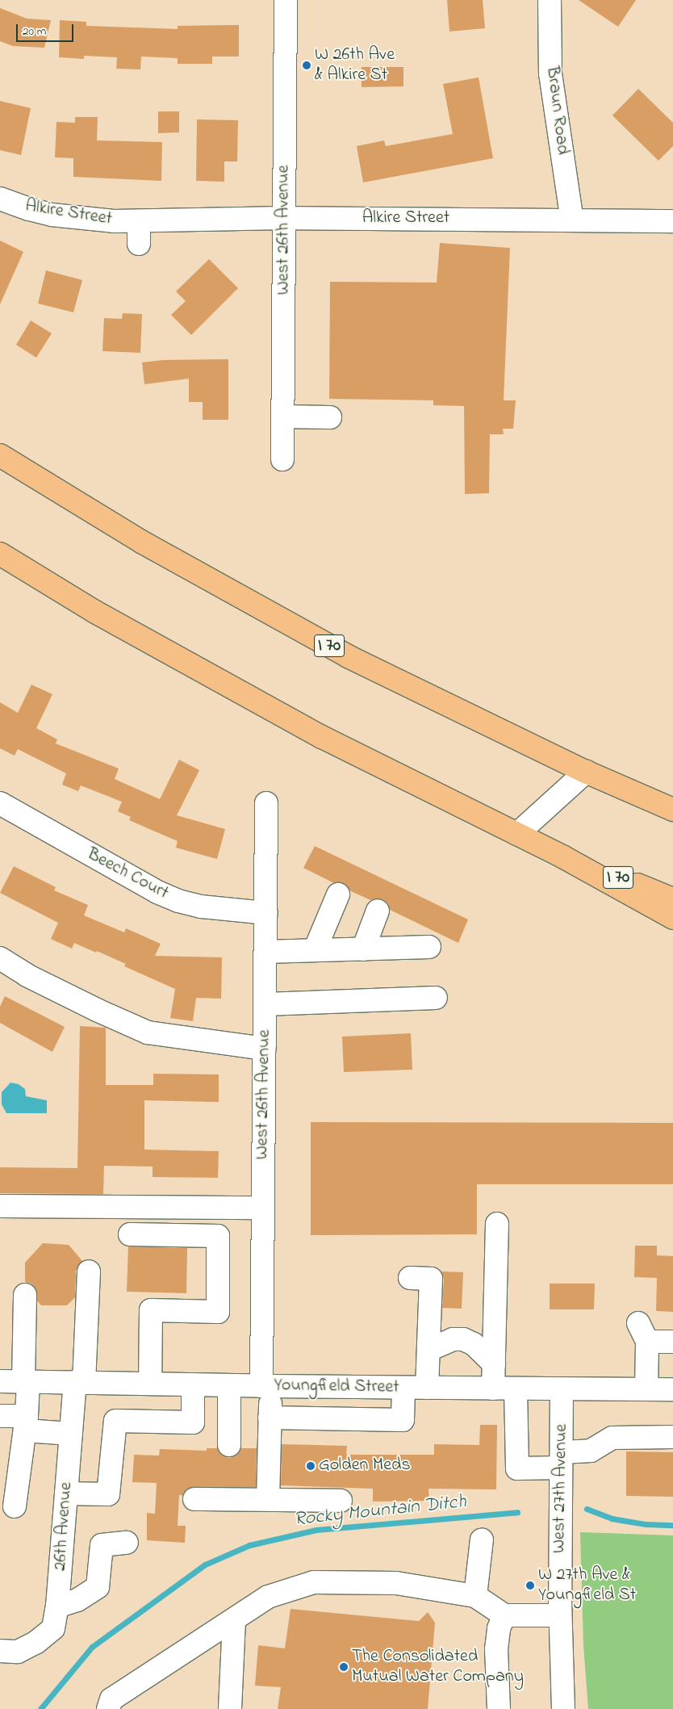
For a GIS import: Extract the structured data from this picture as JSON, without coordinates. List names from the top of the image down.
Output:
{
  "streets": {
    "highway": ["I 70"],
    "street": [
      "Braun Road",
      "Alkire Street",
      "West 26th Avenue",
      "Beech Court",
      "Youngfield Street",
      "West 27th Avenue",
      "26th Avenue"
    ]
  },
  "crossings": [
    ["Braun Road", "Alkire Street"],
    ["Alkire Street", "West 26th Avenue"],
    ["West 26th Avenue", "Beech Court"],
    ["West 26th Avenue", "Youngfield Street"],
    ["Youngfield Street", "West 27th Avenue"],
    ["Youngfield Street", "26th Avenue"]
  ],
  "water": ["Rocky Mountain Ditch"],
  "places": [
    "W 26th Ave & Alkire St",
    "Golden Meds",
    "W 27th Ave & Youngfield St",
    "The Consolidated Mutual Water Company"
  ],
  "scale_bar": "20 m"
}
